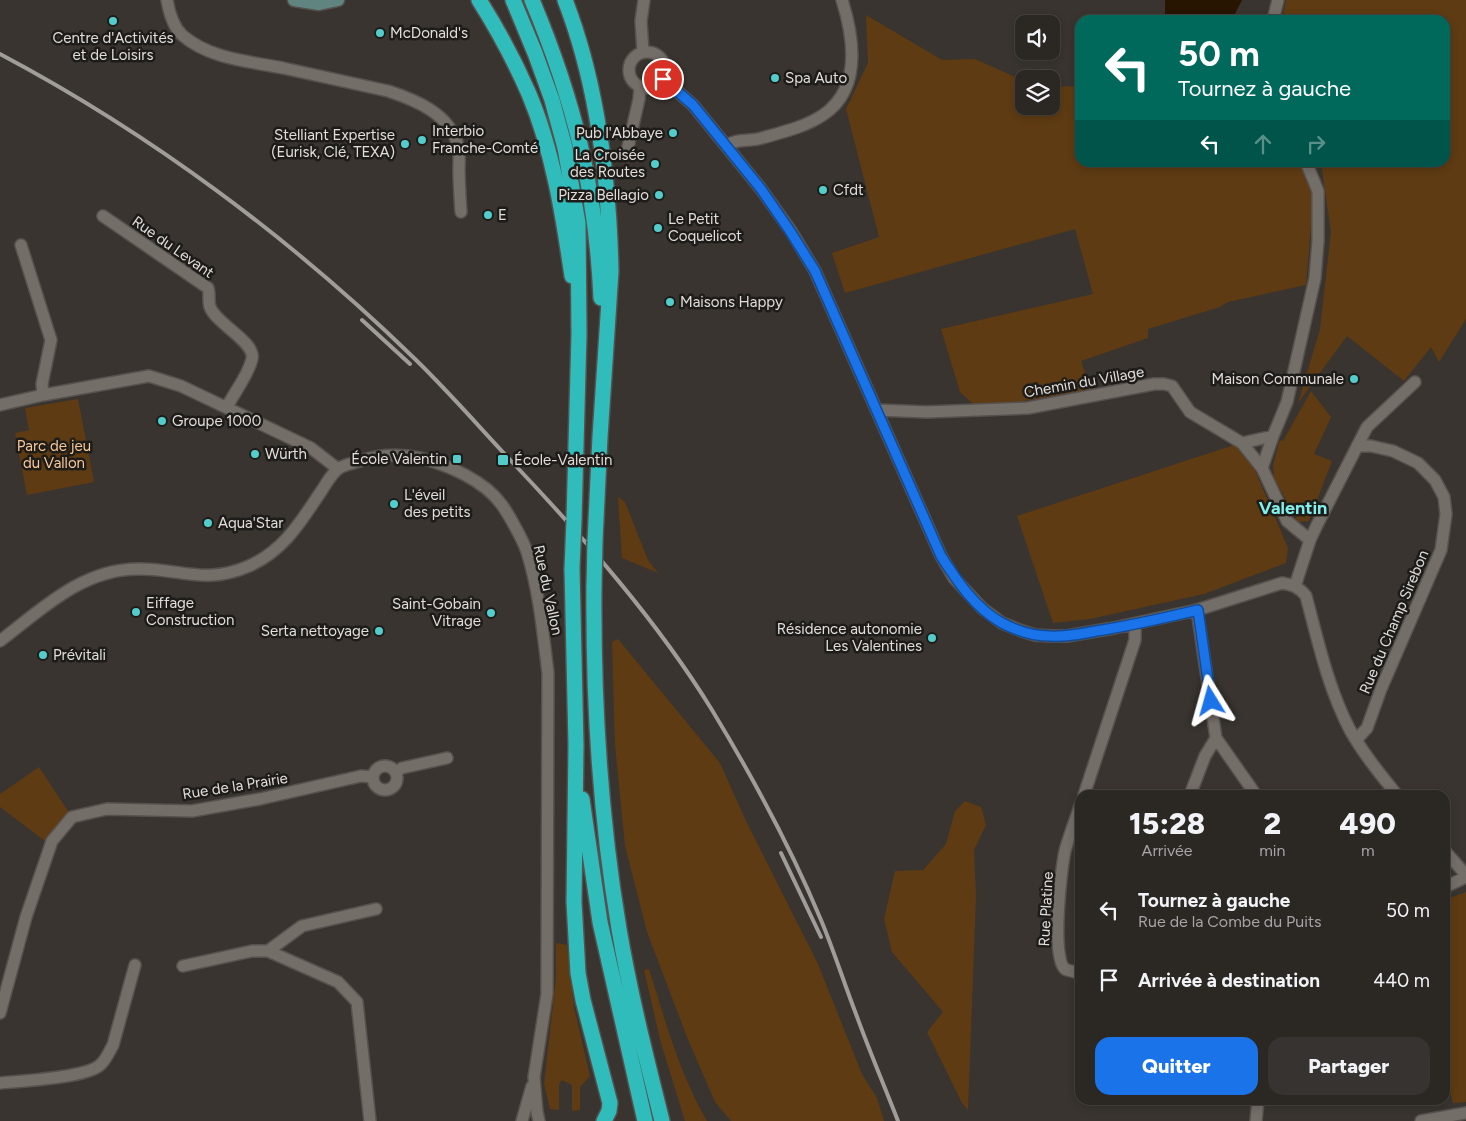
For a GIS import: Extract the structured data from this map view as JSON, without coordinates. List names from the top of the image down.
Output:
{
  "streets": {
    "street": [
      "Rue du Levant",
      "Chemin du Village",
      "Rue du Vallon",
      "Rue du Champ Sirebon",
      "Rue de la Prairie",
      "Rue Platine"
    ]
  },
  "districts": ["Valentin"],
  "parks": ["Parc de jeu du Vallon"],
  "places": {
    "other": [
      "Centre d'Activités et de Loisirs",
      "McDonald's",
      "Spa Auto",
      "Pub l'Abbaye",
      "Interbio Franche-Comté",
      "Stelliant Expertise (Eurisk, Clé, TEXA)",
      "La Croisée des Routes",
      "Cfdt",
      "Pizza Bellagio",
      "E",
      "Le Petit Coquelicot",
      "Maisons Happy",
      "Maison Communale",
      "Groupe 1000",
      "Würth",
      "L'éveil des petits",
      "Aqua'Star",
      "Eiffage Construction",
      "Saint-Gobain Vitrage",
      "Serta nettoyage",
      "Résidence autonomie Les Valentines",
      "Prévitali"
    ],
    "transit": ["École Valentin", "École-Valentin"]
  },
  "page": {
    "turn": ["50 m", "Tournez à gauche"],
    "eta": [
      "15:28",
      "Arrivée",
      "2",
      "min",
      "490",
      "m"
    ],
    "list": [
      {
        "name": "Tournez à gauche",
        "note": "Rue de la Combe du Puits",
        "value": "50 m"
      },
      {
        "name": "Arrivée à destination",
        "value": "440 m"
      }
    ],
    "buttons": ["Quitter", "Partager"]
  }
}
